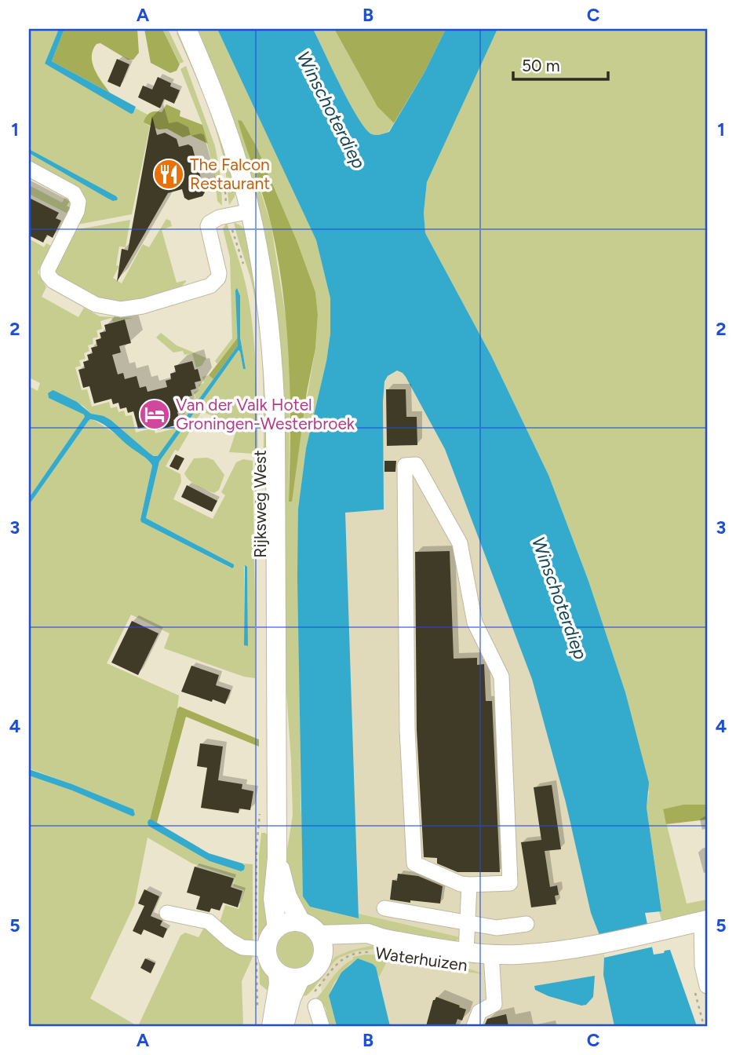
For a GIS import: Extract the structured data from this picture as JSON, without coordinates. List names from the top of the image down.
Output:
{
  "streets": {
    "main road": ["Rijksweg West", "Waterhuizen"]
  },
  "crossings": [
    ["Rijksweg West", "Waterhuizen"]
  ],
  "water": ["Winschoterdiep"],
  "places": {
    "restaurant": ["The Falcon Restaurant"],
    "hotel": ["Van der Valk Hotel Groningen-Westerbroek"]
  },
  "scale_bar": "50 m",
  "grid": {
    "columns": ["A", "B", "C"],
    "rows": [
      "1",
      "2",
      "3",
      "4",
      "5"
    ]
  }
}
